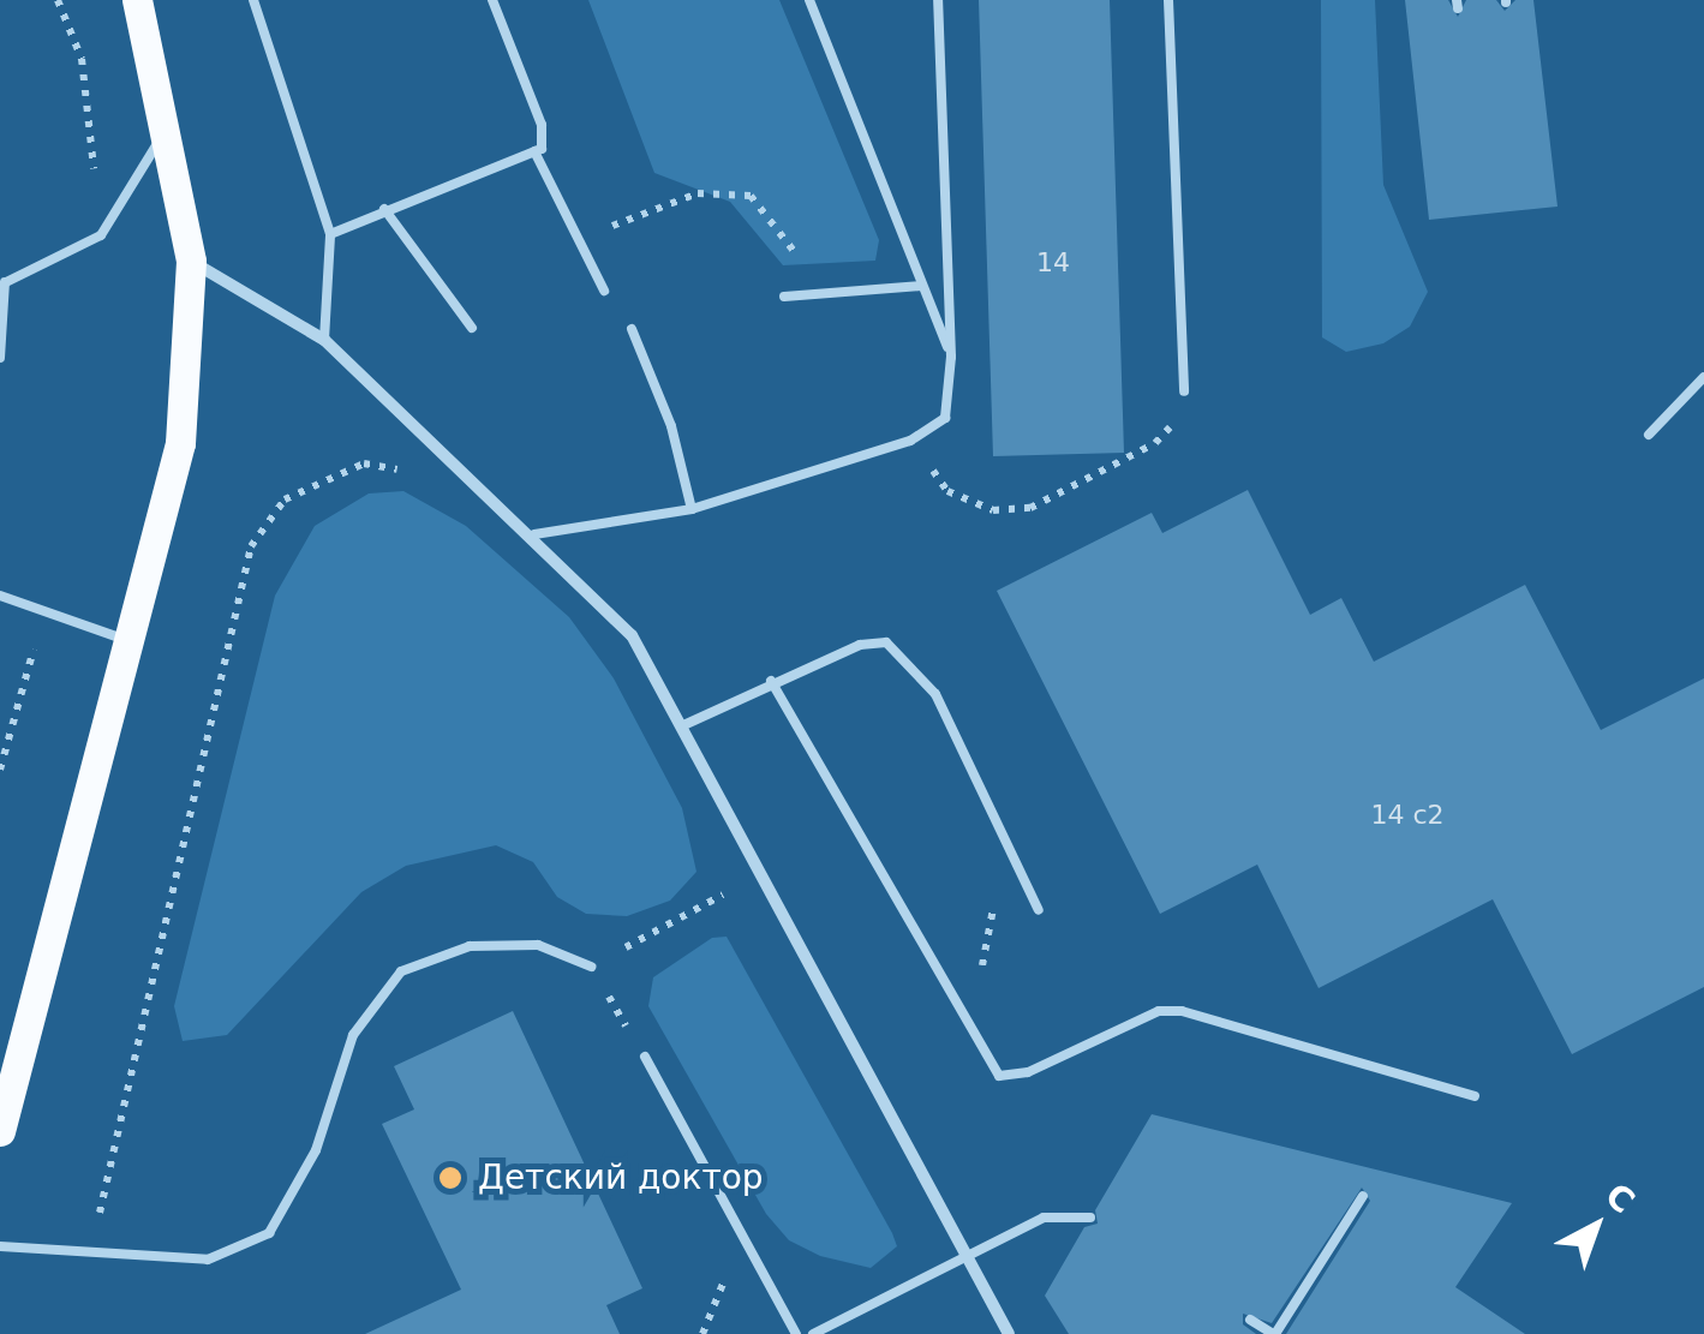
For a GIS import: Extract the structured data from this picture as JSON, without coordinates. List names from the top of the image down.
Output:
{
  "places": ["Детский доктор"],
  "house_numbers": ["14", "14 с2"],
  "north": "top right"
}
